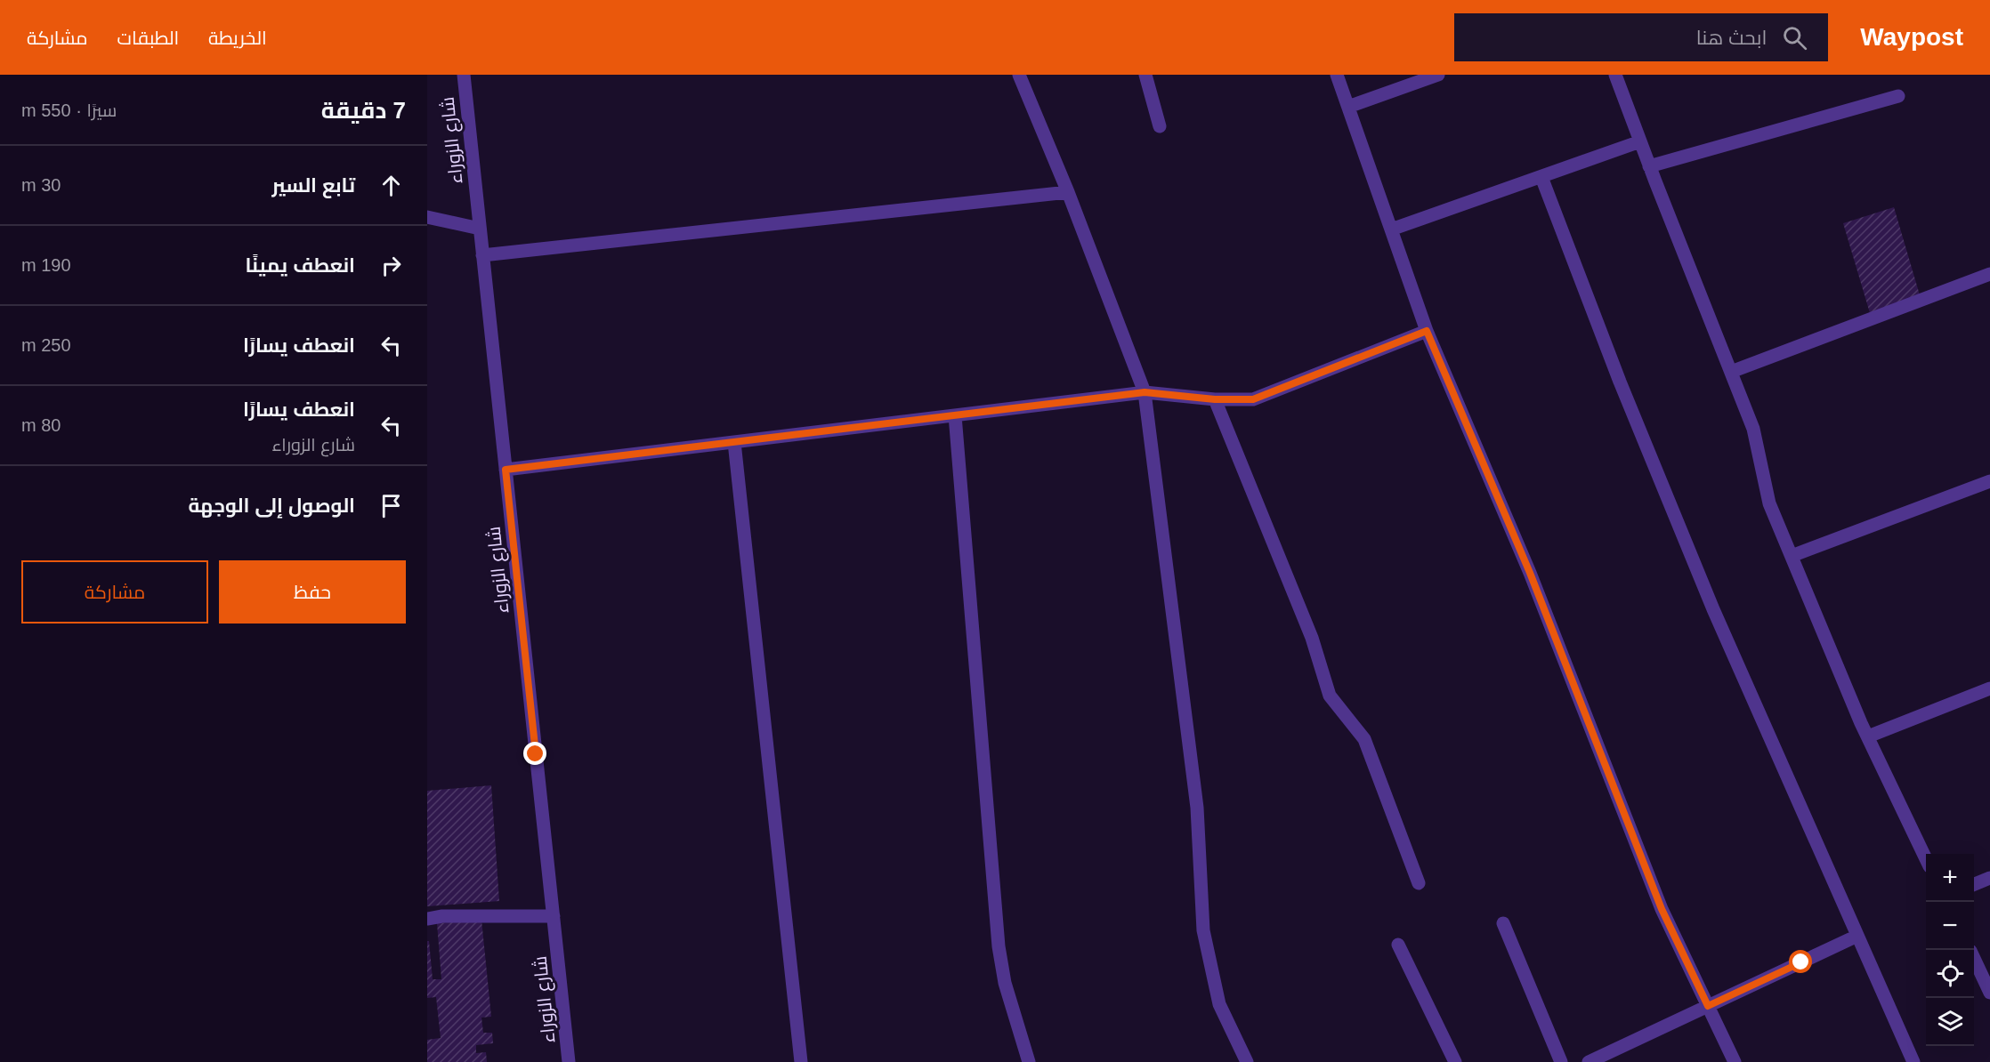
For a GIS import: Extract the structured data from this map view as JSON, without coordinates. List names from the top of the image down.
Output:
{
  "streets": {
    "street": ["شارع الزوراء"]
  },
  "page": {
    "header": "Waypost",
    "search": "ابحث هنا",
    "nav": ["الخريطة", "الطبقات", "مشاركة"],
    "heading": ["7 دقيقة", "سيرًا · 550 m"],
    "list": [
      ["تابع السير", "30 m"],
      ["انعطف يمينًا", "190 m"],
      ["انعطف يسارًا", "250 m"],
      ["انعطف يسارًا", "شارع الزوراء", "80 m"],
      "الوصول إلى الوجهة"
    ],
    "buttons": ["حفظ", "مشاركة"],
    "map_buttons": ["+", "−"]
  }
}
